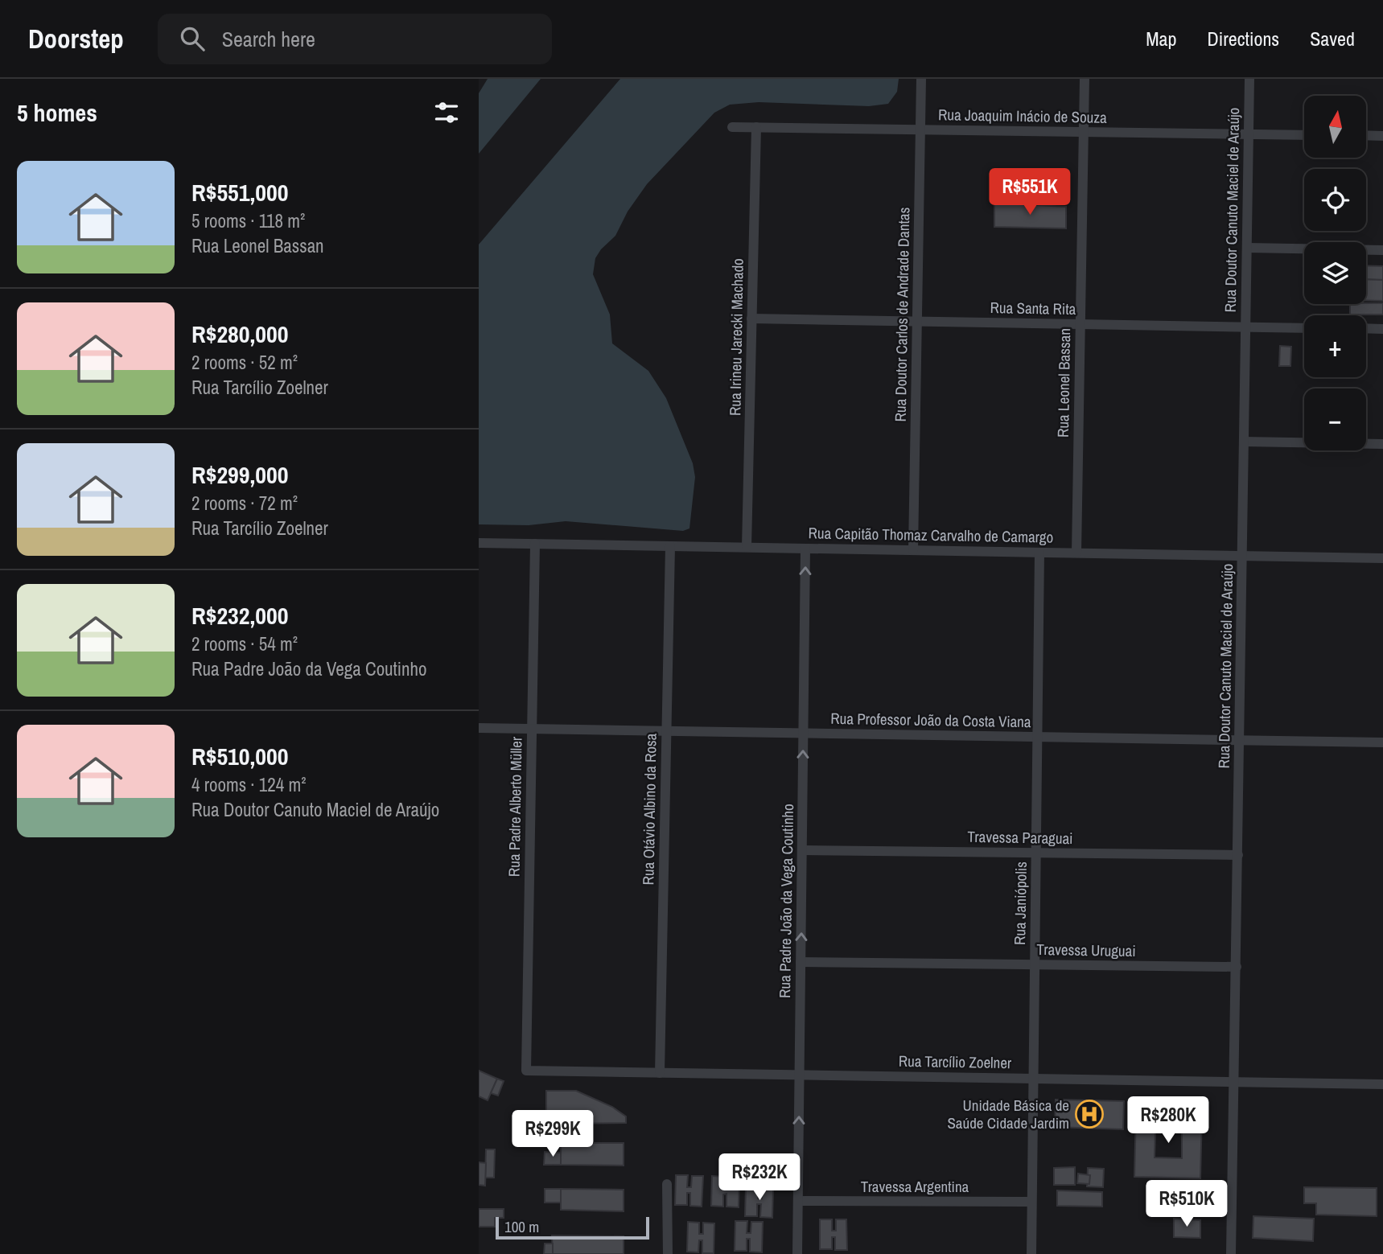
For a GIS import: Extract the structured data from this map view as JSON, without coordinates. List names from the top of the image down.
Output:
{
  "streets": {
    "street": [
      "Rua Joaquim Inácio de Souza",
      "Rua Doutor Canuto Maciel de Araújo",
      "Rua Santa Rita",
      "Rua Doutor Carlos de Andrade Dantas",
      "Rua Irineu Jarecki Machado",
      "Rua Leonel Bassan",
      "Rua Capitão Thomaz Carvalho de Camargo",
      "Rua Professor João da Costa Viana",
      "Rua Padre Alberto Müller",
      "Rua Otávio Albino da Rosa",
      "Travessa Paraguai",
      "Rua Padre João da Vega Coutinho",
      "Rua Janiópolis",
      "Travessa Uruguai",
      "Rua Tarcílio Zoelner",
      "Travessa Argentina"
    ]
  },
  "crossings": [
    ["Rua Joaquim Inácio de Souza", "Rua Doutor Canuto Maciel de Araújo"],
    ["Rua Joaquim Inácio de Souza", "Rua Doutor Carlos de Andrade Dantas"],
    ["Rua Joaquim Inácio de Souza", "Rua Irineu Jarecki Machado"],
    ["Rua Joaquim Inácio de Souza", "Rua Leonel Bassan"],
    ["Rua Doutor Canuto Maciel de Araújo", "Rua Santa Rita"],
    ["Rua Doutor Canuto Maciel de Araújo", "Rua Capitão Thomaz Carvalho de Camargo"],
    ["Rua Doutor Canuto Maciel de Araújo", "Rua Professor João da Costa Viana"],
    ["Rua Doutor Canuto Maciel de Araújo", "Travessa Paraguai"],
    ["Rua Doutor Canuto Maciel de Araújo", "Travessa Uruguai"],
    ["Rua Doutor Canuto Maciel de Araújo", "Rua Tarcílio Zoelner"],
    ["Rua Santa Rita", "Rua Doutor Carlos de Andrade Dantas"],
    ["Rua Santa Rita", "Rua Irineu Jarecki Machado"],
    ["Rua Santa Rita", "Rua Leonel Bassan"],
    ["Rua Doutor Carlos de Andrade Dantas", "Rua Capitão Thomaz Carvalho de Camargo"],
    ["Rua Irineu Jarecki Machado", "Rua Capitão Thomaz Carvalho de Camargo"],
    ["Rua Leonel Bassan", "Rua Capitão Thomaz Carvalho de Camargo"],
    ["Rua Capitão Thomaz Carvalho de Camargo", "Rua Padre Alberto Müller"],
    ["Rua Capitão Thomaz Carvalho de Camargo", "Rua Otávio Albino da Rosa"],
    ["Rua Capitão Thomaz Carvalho de Camargo", "Rua Padre João da Vega Coutinho"],
    ["Rua Capitão Thomaz Carvalho de Camargo", "Rua Janiópolis"],
    ["Rua Professor João da Costa Viana", "Rua Padre Alberto Müller"],
    ["Rua Professor João da Costa Viana", "Rua Otávio Albino da Rosa"],
    ["Rua Professor João da Costa Viana", "Rua Padre João da Vega Coutinho"],
    ["Rua Professor João da Costa Viana", "Rua Janiópolis"],
    ["Rua Padre Alberto Müller", "Rua Tarcílio Zoelner"],
    ["Rua Otávio Albino da Rosa", "Rua Tarcílio Zoelner"],
    ["Travessa Paraguai", "Rua Padre João da Vega Coutinho"],
    ["Travessa Paraguai", "Rua Janiópolis"],
    ["Rua Padre João da Vega Coutinho", "Travessa Uruguai"],
    ["Rua Padre João da Vega Coutinho", "Rua Tarcílio Zoelner"],
    ["Rua Padre João da Vega Coutinho", "Travessa Argentina"],
    ["Rua Janiópolis", "Travessa Uruguai"],
    ["Rua Janiópolis", "Rua Tarcílio Zoelner"],
    ["Rua Janiópolis", "Travessa Argentina"]
  ],
  "one_way": ["Rua Padre João da Vega Coutinho"],
  "places": {
    "hospital": ["Unidade Básica de Saúde Cidade Jardim"]
  },
  "scale_bar": "100 m",
  "north": "top",
  "page": {
    "header": "Doorstep",
    "search": "Search here",
    "nav": ["Map", "Directions", "Saved"],
    "heading": "5 homes",
    "map_buttons": ["+", "−"],
    "list": [
      {
        "name": "R$551,000",
        "note": "5 rooms · 118 m² · Rua Leonel Bassan"
      },
      {
        "name": "R$280,000",
        "note": "2 rooms · 52 m² · Rua Tarcílio Zoelner"
      },
      {
        "name": "R$299,000",
        "note": "2 rooms · 72 m² · Rua Tarcílio Zoelner"
      },
      {
        "name": "R$232,000",
        "note": "2 rooms · 54 m² · Rua Padre João da Vega Coutinho"
      },
      {
        "name": "R$510,000",
        "note": "4 rooms · 124 m² · Rua Doutor Canuto Maciel de Araújo"
      }
    ],
    "price": [
      "R$551K",
      "R$280K",
      "R$299K",
      "R$232K",
      "R$510K"
    ],
    "scale": "100 m"
  }
}
